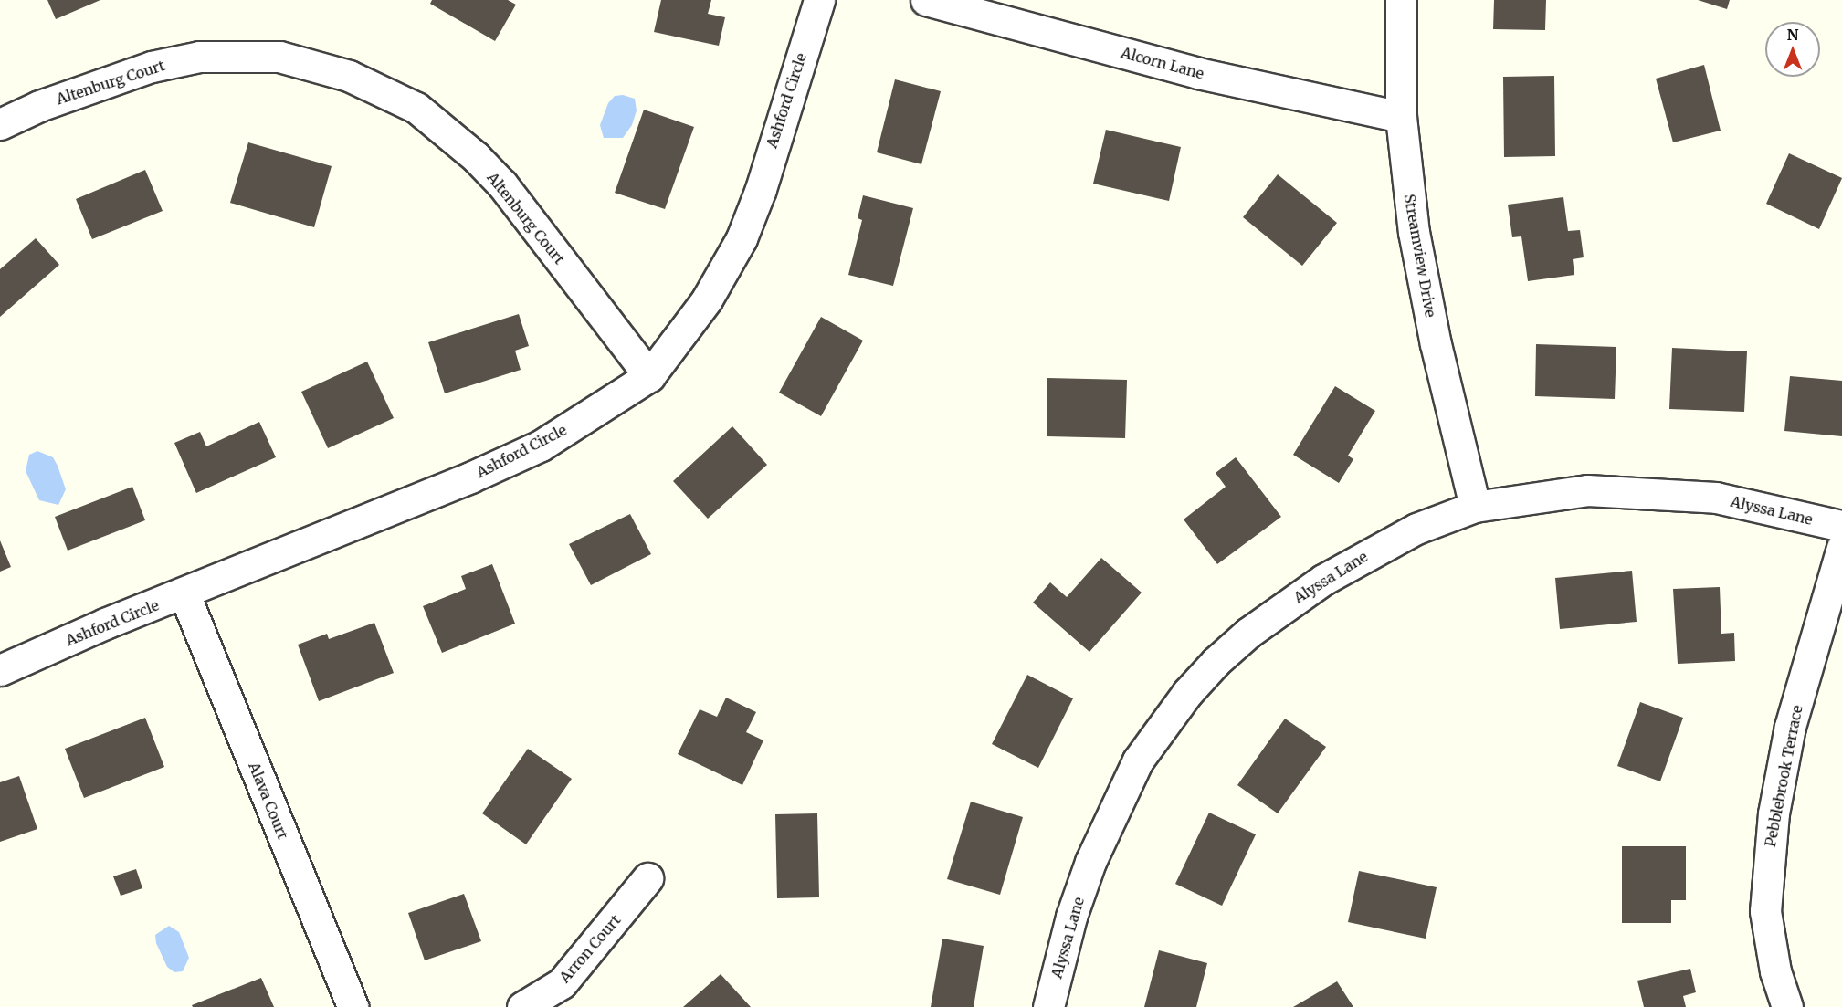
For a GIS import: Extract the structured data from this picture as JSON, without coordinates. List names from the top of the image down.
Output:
{
  "streets": {
    "street": [
      "Alcorn Lane",
      "Altenburg Court",
      "Ashford Circle",
      "Streamview Drive",
      "Alyssa Lane",
      "Pebblebrook Terrace",
      "Alava Court",
      "Arron Court"
    ]
  },
  "crossings": [
    ["Alcorn Lane", "Streamview Drive"],
    ["Altenburg Court", "Ashford Circle"],
    ["Ashford Circle", "Alava Court"],
    ["Streamview Drive", "Alyssa Lane"]
  ],
  "north": "top"
}
